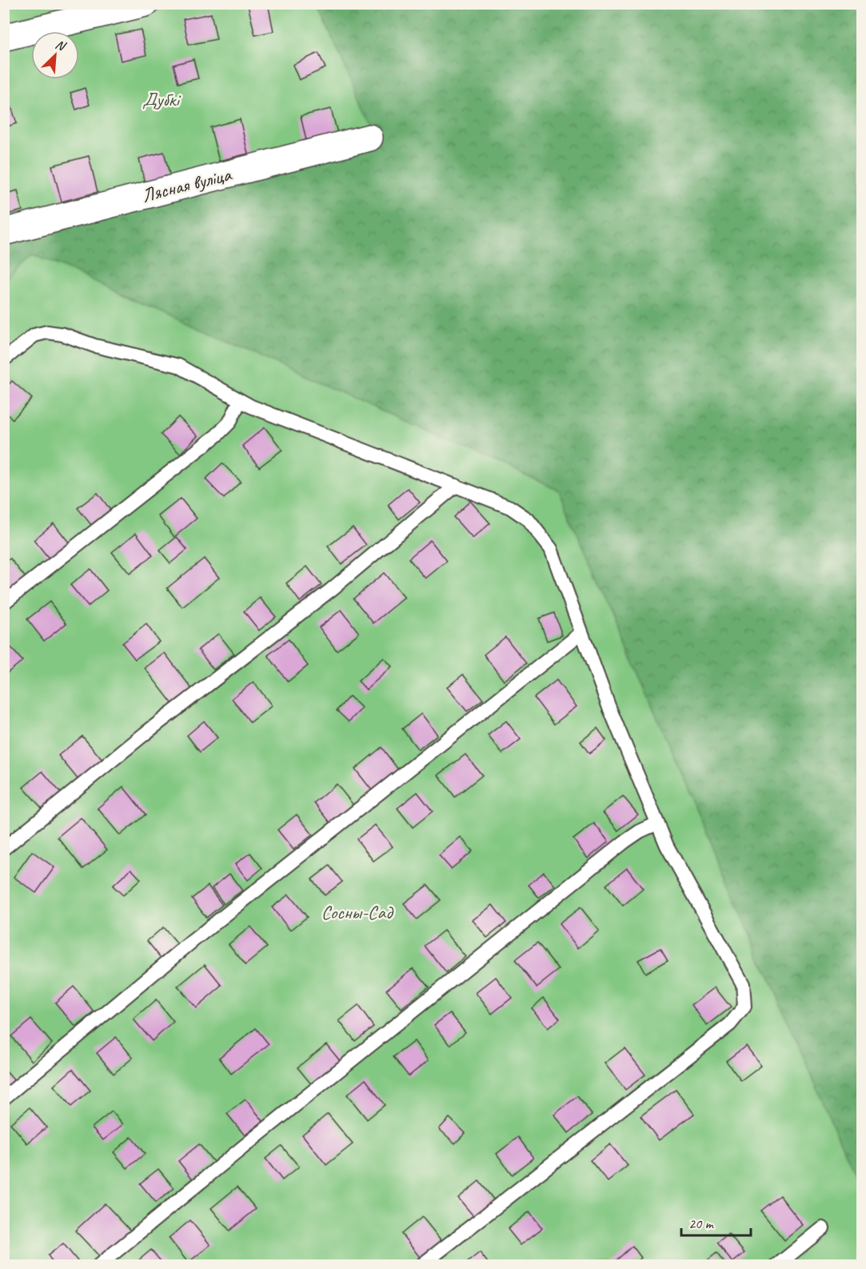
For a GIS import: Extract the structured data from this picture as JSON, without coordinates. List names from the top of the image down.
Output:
{
  "streets": {
    "street": ["Лясная вуліца"]
  },
  "parks": ["Дубкі", "Сосны-Сад"],
  "scale_bar": "20 m",
  "north": "top right"
}
